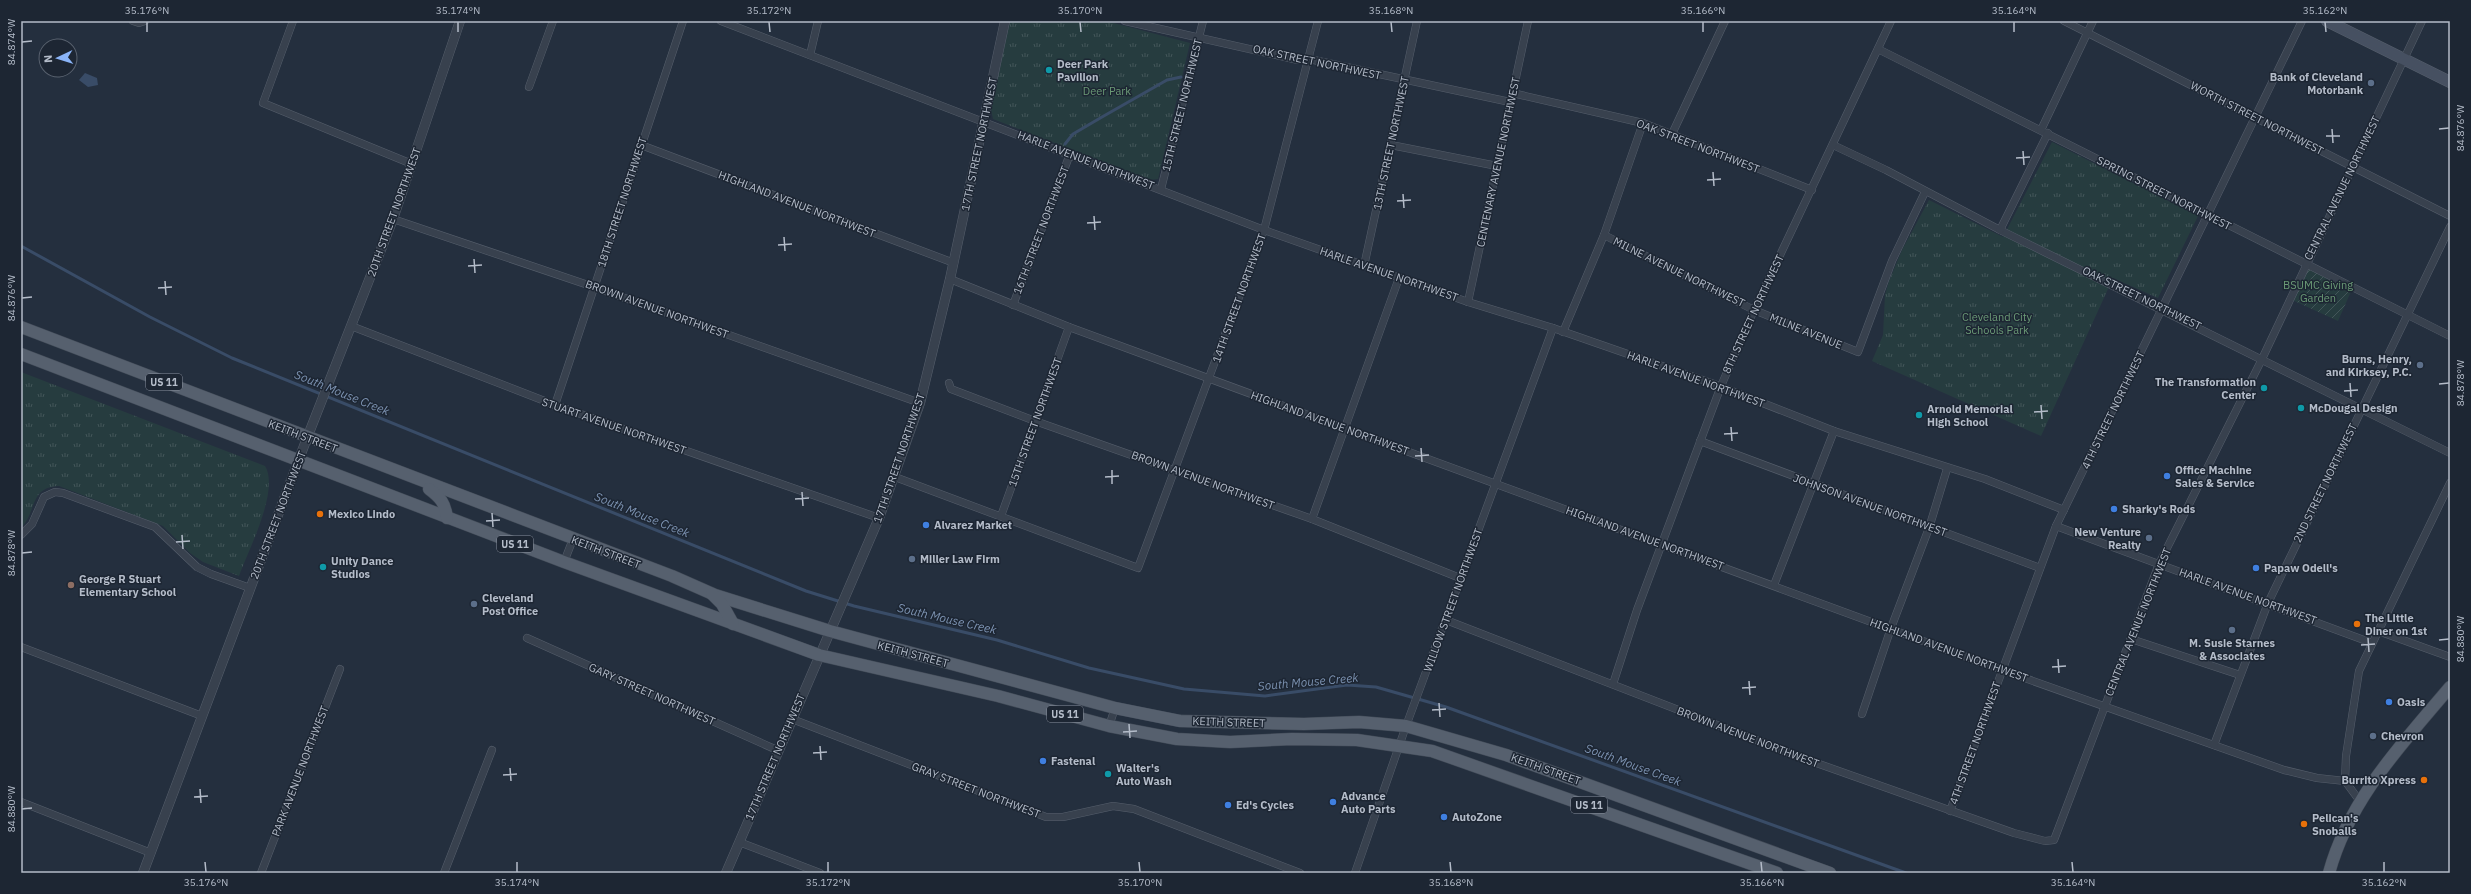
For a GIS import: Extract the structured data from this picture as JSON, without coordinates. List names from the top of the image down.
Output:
{
  "streets": {
    "main road": ["US 11", "KEITH STREET"],
    "street": [
      "OAK STREET NORTHWEST",
      "15TH STREET NORTHWEST",
      "WORTH STREET NORTHWEST",
      "13TH STREET NORTHWEST",
      "17TH STREET NORTHWEST",
      "HARLE AVENUE NORTHWEST",
      "CENTENARY AVENUE NORTHWEST",
      "CENTRAL AVENUE NORTHWEST",
      "SPRING STREET NORTHWEST",
      "18TH STREET NORTHWEST",
      "HIGHLAND AVENUE NORTHWEST",
      "20TH STREET NORTHWEST",
      "16TH STREET NORTHWEST",
      "MILNE AVENUE NORTHWEST",
      "14TH STREET NORTHWEST",
      "BROWN AVENUE NORTHWEST",
      "8TH STREET NORTHWEST",
      "MILNE AVENUE",
      "4TH STREET NORTHWEST",
      "STUART AVENUE NORTHWEST",
      "2ND STREET NORTHWEST",
      "JOHNSON AVENUE NORTHWEST",
      "WILLOW STREET NORTHWEST",
      "GARY STREET NORTHWEST",
      "PARK AVENUE NORTHWEST",
      "GRAY STREET NORTHWEST"
    ]
  },
  "crossings": [
    ["OAK STREET NORTHWEST", "15TH STREET NORTHWEST"],
    ["OAK STREET NORTHWEST", "13TH STREET NORTHWEST"],
    ["OAK STREET NORTHWEST", "CENTENARY AVENUE NORTHWEST"],
    ["OAK STREET NORTHWEST", "CENTRAL AVENUE NORTHWEST"],
    ["OAK STREET NORTHWEST", "14TH STREET NORTHWEST"],
    ["OAK STREET NORTHWEST", "8TH STREET NORTHWEST"],
    ["OAK STREET NORTHWEST", "MILNE AVENUE"],
    ["OAK STREET NORTHWEST", "4TH STREET NORTHWEST"],
    ["OAK STREET NORTHWEST", "2ND STREET NORTHWEST"],
    ["15TH STREET NORTHWEST", "HARLE AVENUE NORTHWEST"],
    ["15TH STREET NORTHWEST", "HIGHLAND AVENUE NORTHWEST"],
    ["15TH STREET NORTHWEST", "14TH STREET NORTHWEST"],
    ["15TH STREET NORTHWEST", "BROWN AVENUE NORTHWEST"],
    ["WORTH STREET NORTHWEST", "CENTRAL AVENUE NORTHWEST"],
    ["WORTH STREET NORTHWEST", "4TH STREET NORTHWEST"],
    ["13TH STREET NORTHWEST", "HARLE AVENUE NORTHWEST"],
    ["17TH STREET NORTHWEST", "HARLE AVENUE NORTHWEST"],
    ["17TH STREET NORTHWEST", "HIGHLAND AVENUE NORTHWEST"],
    ["17TH STREET NORTHWEST", "BROWN AVENUE NORTHWEST"],
    ["17TH STREET NORTHWEST", "STUART AVENUE NORTHWEST"],
    ["17TH STREET NORTHWEST", "KEITH STREET"],
    ["17TH STREET NORTHWEST", "GARY STREET NORTHWEST"],
    ["17TH STREET NORTHWEST", "GRAY STREET NORTHWEST"],
    ["HARLE AVENUE NORTHWEST", "CENTENARY AVENUE NORTHWEST"],
    ["HARLE AVENUE NORTHWEST", "CENTRAL AVENUE NORTHWEST"],
    ["HARLE AVENUE NORTHWEST", "16TH STREET NORTHWEST"],
    ["HARLE AVENUE NORTHWEST", "14TH STREET NORTHWEST"],
    ["HARLE AVENUE NORTHWEST", "8TH STREET NORTHWEST"],
    ["HARLE AVENUE NORTHWEST", "4TH STREET NORTHWEST"],
    ["HARLE AVENUE NORTHWEST", "2ND STREET NORTHWEST"],
    ["HARLE AVENUE NORTHWEST", "WILLOW STREET NORTHWEST"],
    ["CENTRAL AVENUE NORTHWEST", "SPRING STREET NORTHWEST"],
    ["CENTRAL AVENUE NORTHWEST", "HIGHLAND AVENUE NORTHWEST"],
    ["CENTRAL AVENUE NORTHWEST", "BROWN AVENUE NORTHWEST"],
    ["SPRING STREET NORTHWEST", "8TH STREET NORTHWEST"],
    ["SPRING STREET NORTHWEST", "4TH STREET NORTHWEST"],
    ["SPRING STREET NORTHWEST", "2ND STREET NORTHWEST"],
    ["18TH STREET NORTHWEST", "HIGHLAND AVENUE NORTHWEST"],
    ["18TH STREET NORTHWEST", "BROWN AVENUE NORTHWEST"],
    ["18TH STREET NORTHWEST", "STUART AVENUE NORTHWEST"],
    ["HIGHLAND AVENUE NORTHWEST", "16TH STREET NORTHWEST"],
    ["HIGHLAND AVENUE NORTHWEST", "14TH STREET NORTHWEST"],
    ["HIGHLAND AVENUE NORTHWEST", "8TH STREET NORTHWEST"],
    ["HIGHLAND AVENUE NORTHWEST", "4TH STREET NORTHWEST"],
    ["HIGHLAND AVENUE NORTHWEST", "2ND STREET NORTHWEST"],
    ["HIGHLAND AVENUE NORTHWEST", "WILLOW STREET NORTHWEST"],
    ["20TH STREET NORTHWEST", "BROWN AVENUE NORTHWEST"],
    ["20TH STREET NORTHWEST", "STUART AVENUE NORTHWEST"],
    ["20TH STREET NORTHWEST", "KEITH STREET"],
    ["MILNE AVENUE NORTHWEST", "8TH STREET NORTHWEST"],
    ["MILNE AVENUE NORTHWEST", "MILNE AVENUE"],
    ["14TH STREET NORTHWEST", "BROWN AVENUE NORTHWEST"],
    ["BROWN AVENUE NORTHWEST", "8TH STREET NORTHWEST"],
    ["BROWN AVENUE NORTHWEST", "4TH STREET NORTHWEST"],
    ["BROWN AVENUE NORTHWEST", "WILLOW STREET NORTHWEST"],
    ["8TH STREET NORTHWEST", "MILNE AVENUE"],
    ["8TH STREET NORTHWEST", "JOHNSON AVENUE NORTHWEST"],
    ["4TH STREET NORTHWEST", "JOHNSON AVENUE NORTHWEST"],
    ["KEITH STREET", "WILLOW STREET NORTHWEST"]
  ],
  "water": ["South Mouse Creek"],
  "parks": ["Deer Park", "BSUMC Giving Garden", "Cleveland City Schools Park"],
  "places": [
    "Deer Park Pavilion",
    "Bank of Cleveland Motorbank",
    "Burns, Henry, and Kirksey, P.C.",
    "The Transformation Center",
    "McDougal Design",
    "Arnold Memorial High School",
    "Office Machine Sales & Service",
    "Sharky's Rods",
    "Mexico Lindo",
    "Alvarez Market",
    "New Venture Realty",
    "Miller Law Firm",
    "Unity Dance Studios",
    "Papaw Odell's",
    "George R Stuart Elementary School",
    "Cleveland Post Office",
    "The Little Diner on 1st",
    "M. Susie Starnes & Associates",
    "Oasis",
    "Chevron",
    "Fastenal",
    "Walter's Auto Wash",
    "Burrito Xpress",
    "Advance Auto Parts",
    "Ed's Cycles",
    "AutoZone",
    "Pelican's Snoballs"
  ],
  "north": "left",
  "coordinates": [
    "35.176°N",
    "35.174°N",
    "35.172°N",
    "35.170°N",
    "35.168°N",
    "35.166°N",
    "35.164°N",
    "35.162°N",
    "84.874°W",
    "84.876°W",
    "84.878°W",
    "84.880°W"
  ]
}
